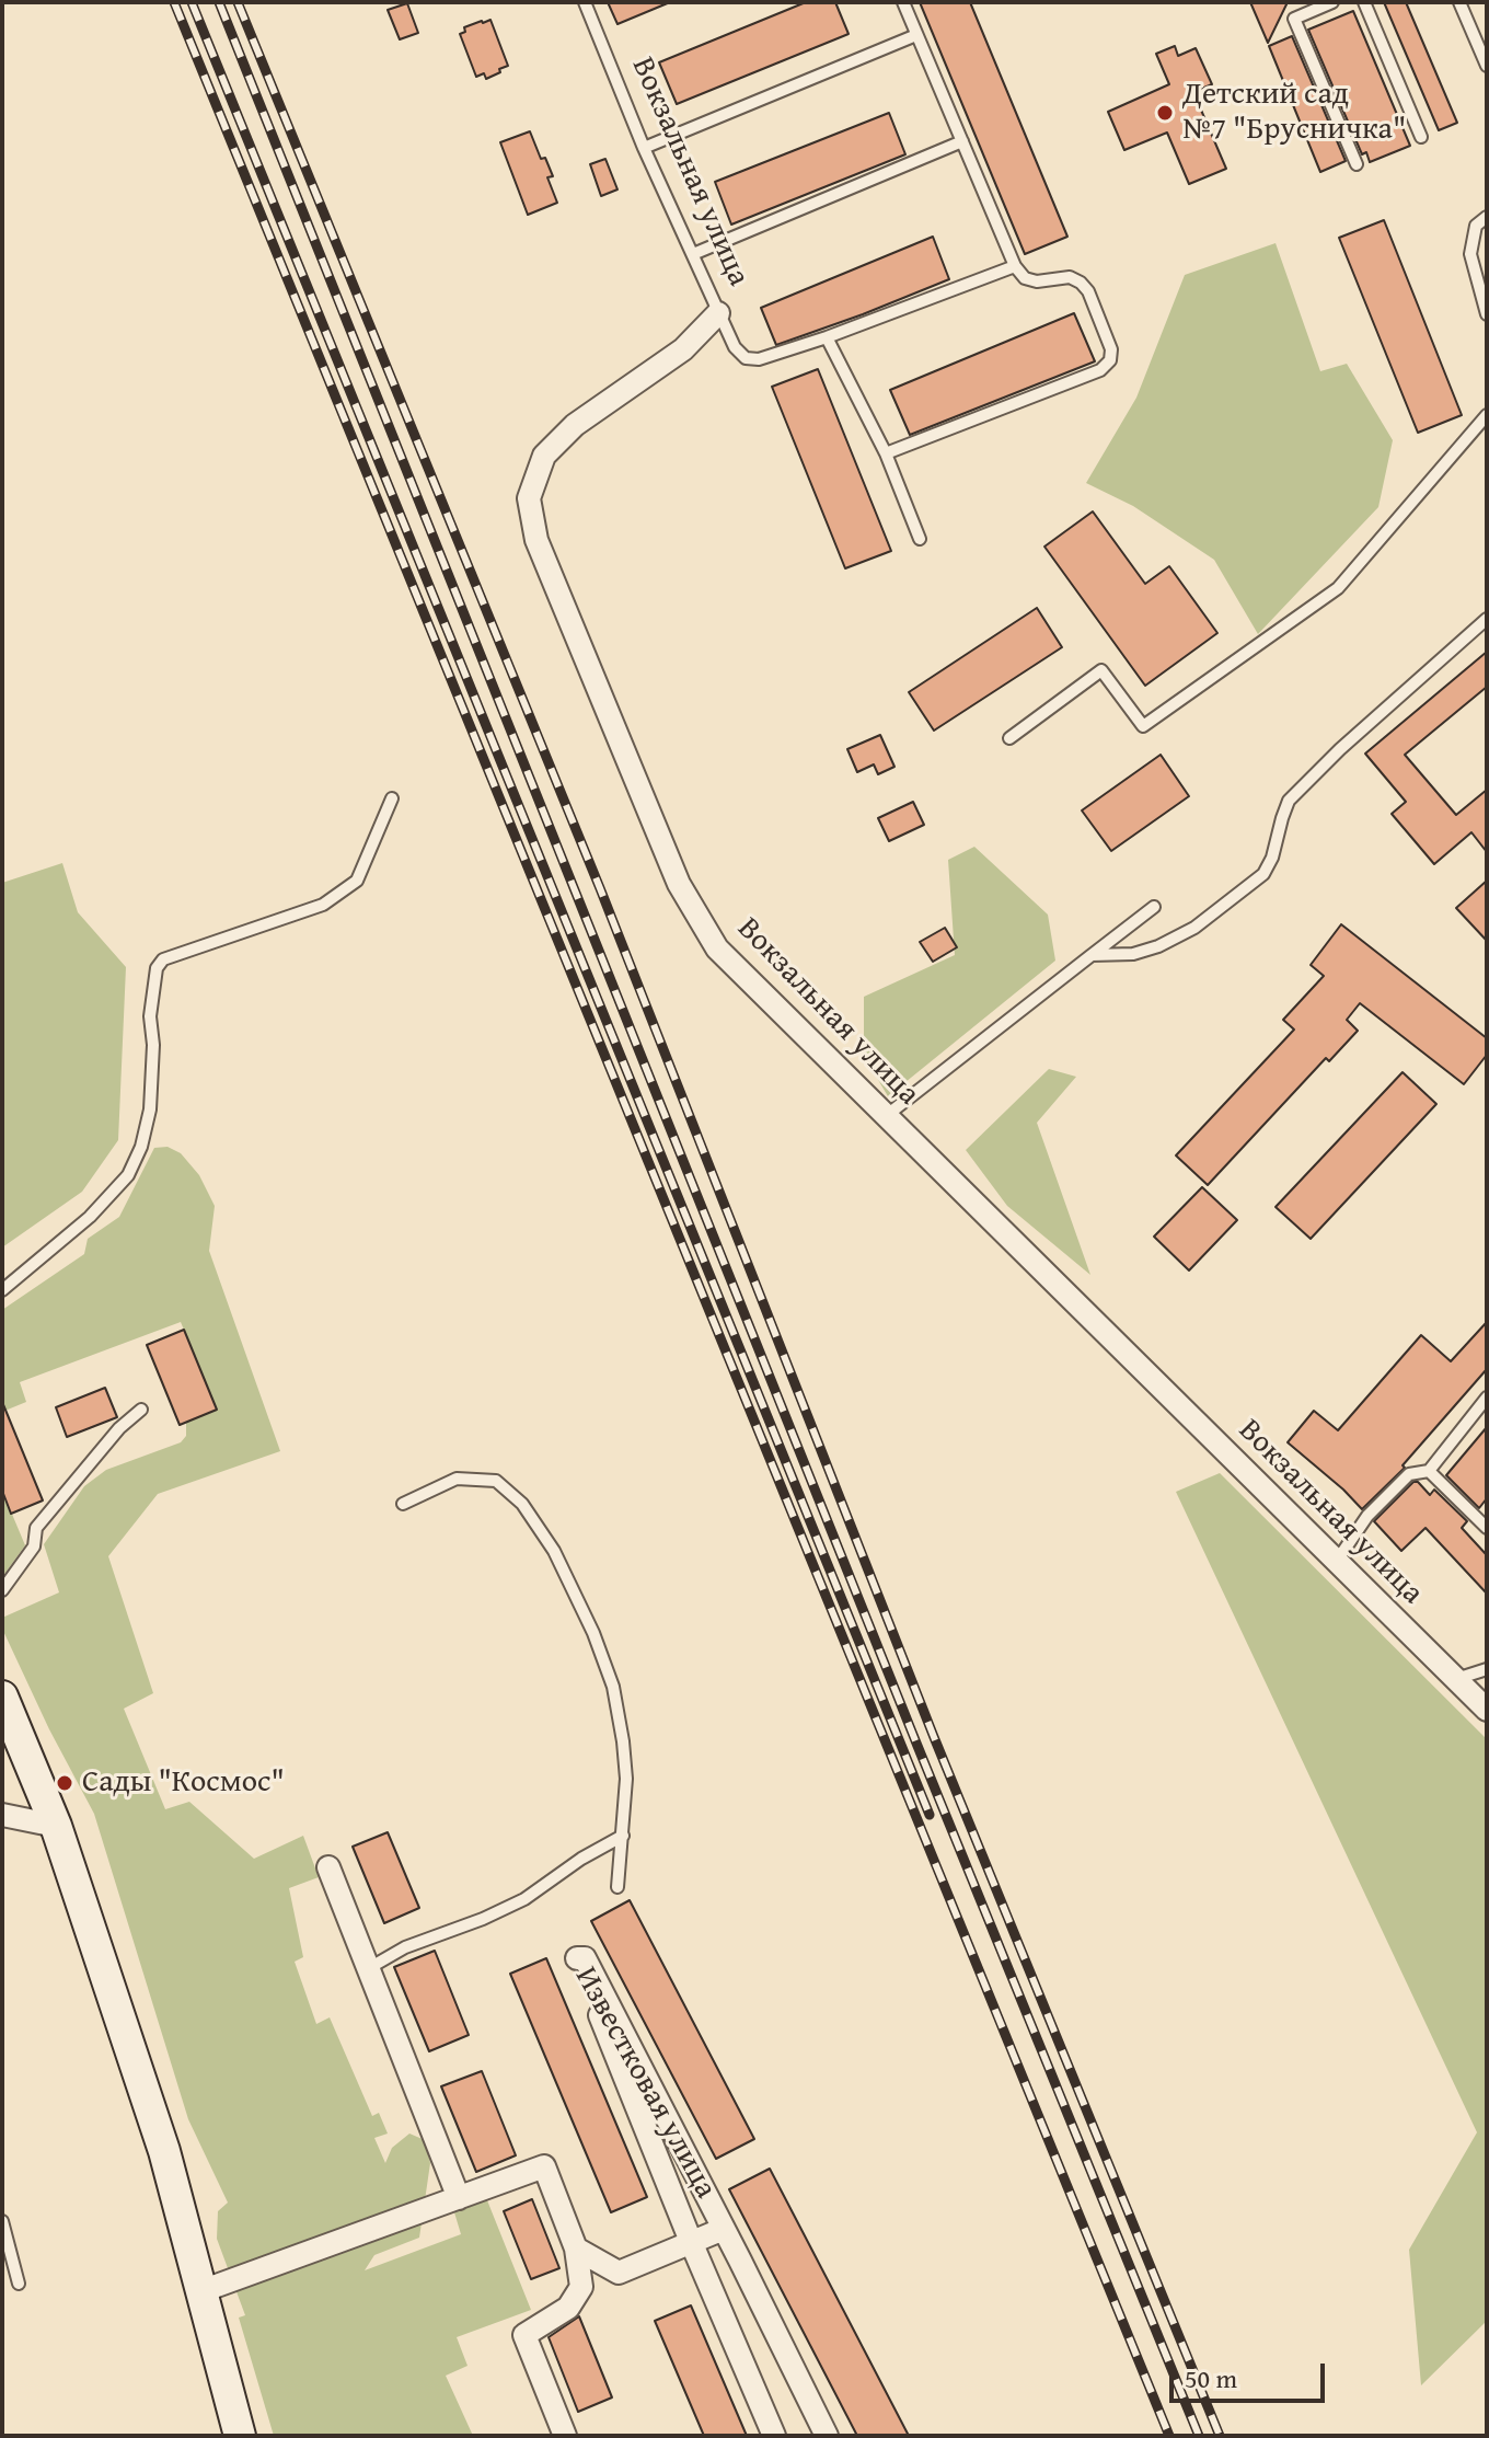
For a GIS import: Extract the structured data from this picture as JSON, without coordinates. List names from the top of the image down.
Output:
{
  "streets": {
    "street": ["Вокзальная улица", "Известковая улица"]
  },
  "places": ["Детский сад №7 \"Брусничка\"", "Сады \"Космос\""],
  "scale_bar": "50 m"
}
